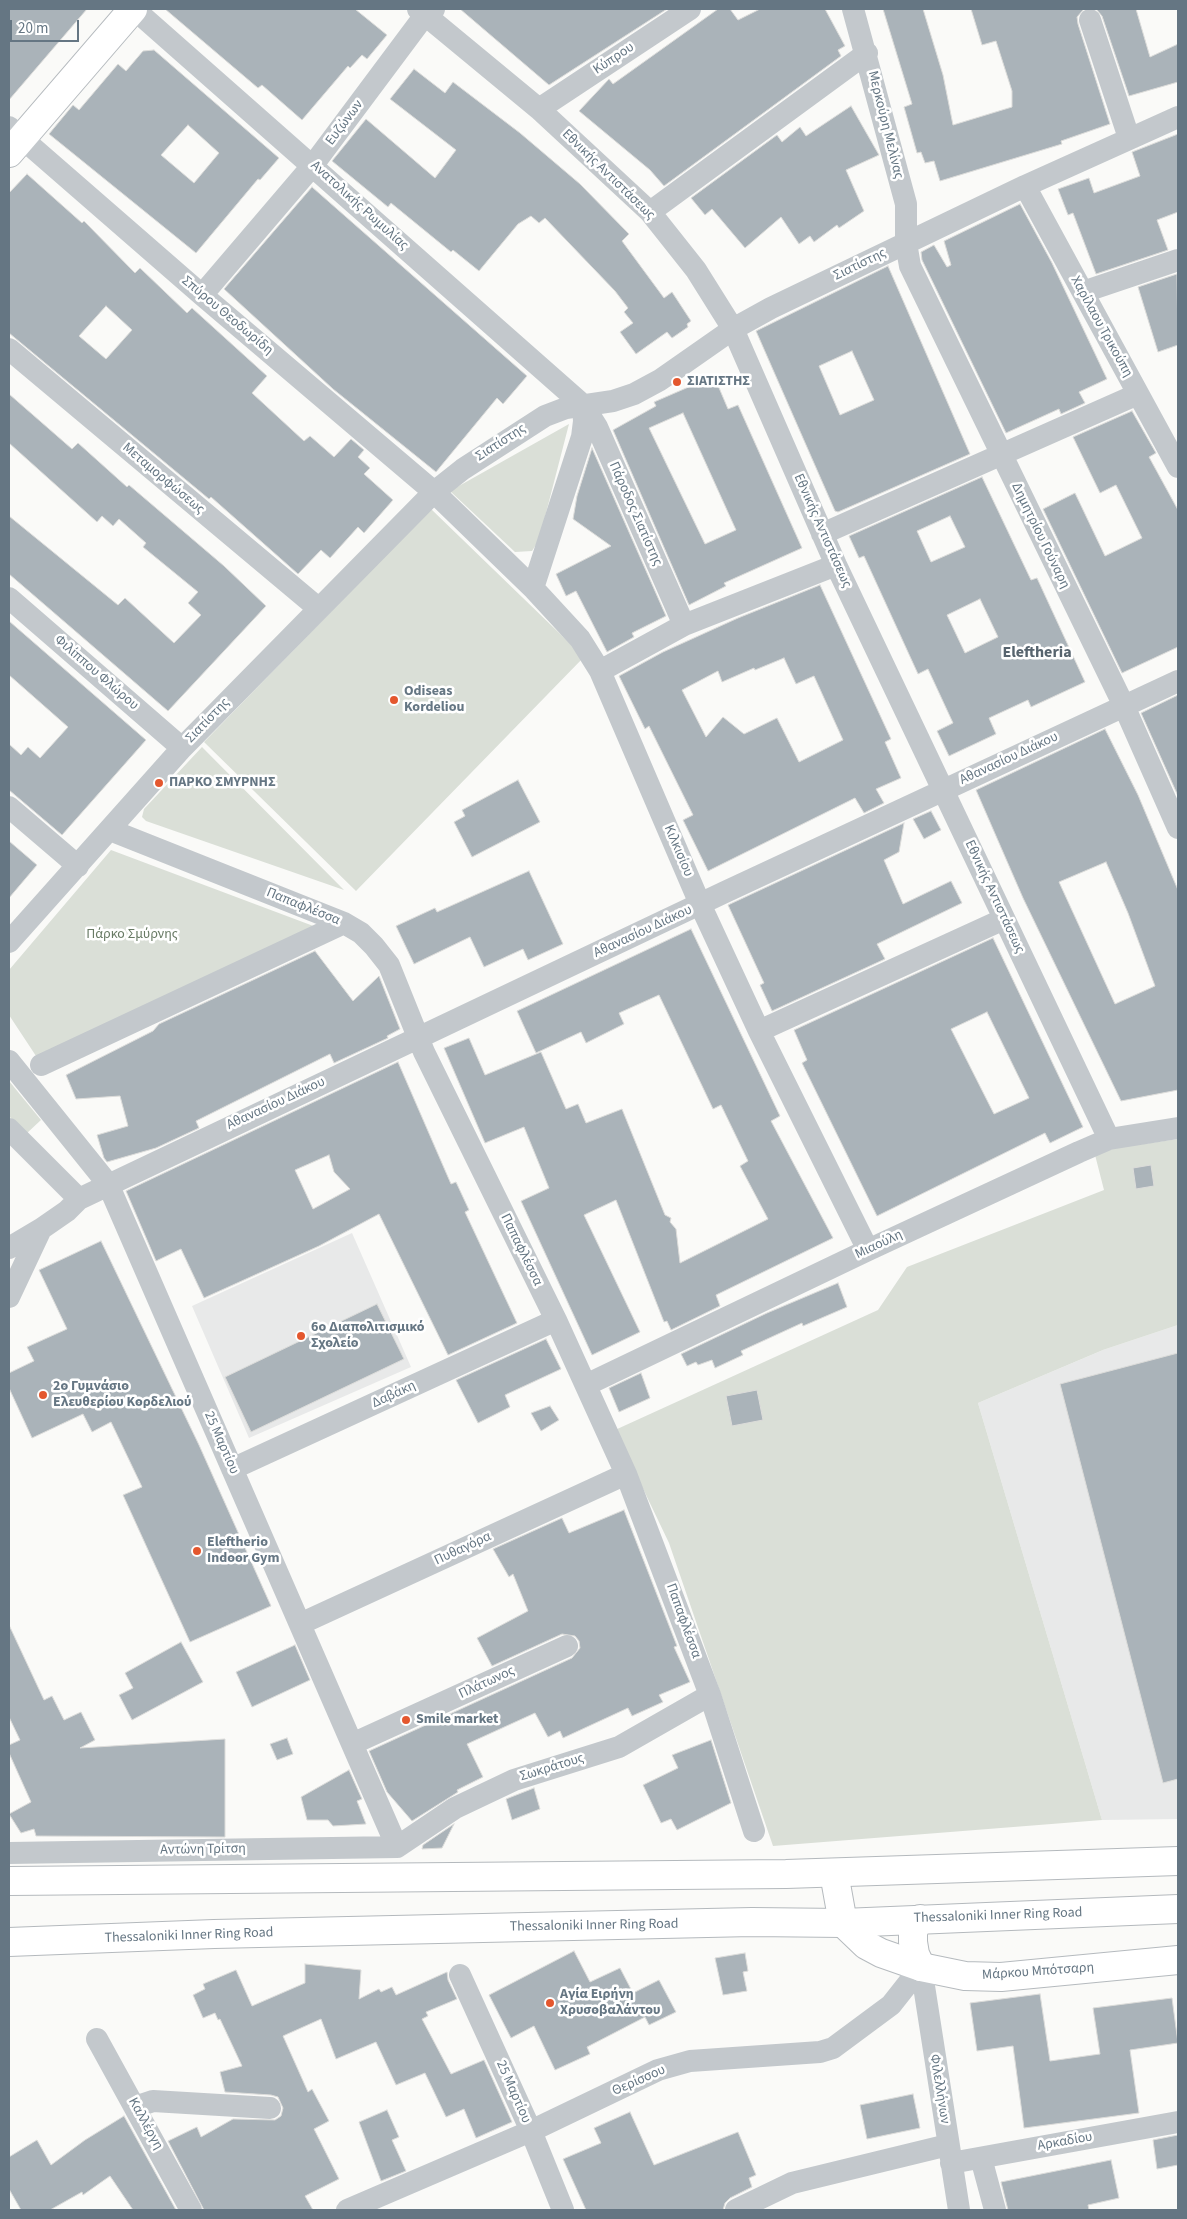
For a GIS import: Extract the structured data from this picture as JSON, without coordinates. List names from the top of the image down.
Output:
{
  "streets": {
    "main road": ["Thessaloniki Inner Ring Road", "Μάρκου Μπότσαρη"],
    "street": [
      "Κύπρου",
      "Ευζώνων",
      "Μερκούρη Μελίνας",
      "Εθνικής Αντιστάσεως",
      "Ανατολικής Ρωμυλίας",
      "Σιατίστης",
      "Σπύρου Θεοδωρίδη",
      "Χαρίλαου Τρικούπη",
      "Μεταμορφώσεως",
      "Πάροδος Σιατίστης",
      "Δημητρίου Γούναρη",
      "Φιλίππου Φλώρου",
      "Αθανασίου Διάκου",
      "Κιλκισίου",
      "Παπαφλέσσα",
      "Μιαούλη",
      "Δαβάκη",
      "25 Μαρτίου",
      "Πυθαγόρα",
      "Πλάτωνος",
      "Σωκράτους",
      "Αντώνη Τρίτση",
      "Θερίσσου",
      "Φιλελλήνων",
      "Καλλέργη",
      "Αρκαδίου"
    ]
  },
  "crossings": [
    ["Κύπρου", "Εθνικής Αντιστάσεως"],
    ["Ευζώνων", "Εθνικής Αντιστάσεως"],
    ["Ευζώνων", "Ανατολικής Ρωμυλίας"],
    ["Ευζώνων", "Σπύρου Θεοδωρίδη"],
    ["Μερκούρη Μελίνας", "Σιατίστης"],
    ["Μερκούρη Μελίνας", "Δημητρίου Γούναρη"],
    ["Εθνικής Αντιστάσεως", "Σιατίστης"],
    ["Εθνικής Αντιστάσεως", "Αθανασίου Διάκου"],
    ["Εθνικής Αντιστάσεως", "Μιαούλη"],
    ["Ανατολικής Ρωμυλίας", "Σιατίστης"],
    ["Ανατολικής Ρωμυλίας", "Πάροδος Σιατίστης"],
    ["Σιατίστης", "Σπύρου Θεοδωρίδη"],
    ["Σιατίστης", "Χαρίλαου Τρικούπη"],
    ["Σιατίστης", "Μεταμορφώσεως"],
    ["Σιατίστης", "Πάροδος Σιατίστης"],
    ["Σιατίστης", "Δημητρίου Γούναρη"],
    ["Σιατίστης", "Φιλίππου Φλώρου"],
    ["Σιατίστης", "Κιλκισίου"],
    ["Σιατίστης", "Παπαφλέσσα"],
    ["Σπύρου Θεοδωρίδη", "Κιλκισίου"],
    ["Δημητρίου Γούναρη", "Αθανασίου Διάκου"],
    ["Αθανασίου Διάκου", "Κιλκισίου"],
    ["Αθανασίου Διάκου", "Παπαφλέσσα"],
    ["Αθανασίου Διάκου", "25 Μαρτίου"],
    ["Κιλκισίου", "Μιαούλη"],
    ["Παπαφλέσσα", "Μιαούλη"],
    ["Παπαφλέσσα", "Δαβάκη"],
    ["Παπαφλέσσα", "Πυθαγόρα"],
    ["Παπαφλέσσα", "Σωκράτους"],
    ["Δαβάκη", "25 Μαρτίου"],
    ["25 Μαρτίου", "Πυθαγόρα"],
    ["25 Μαρτίου", "Πλάτωνος"],
    ["25 Μαρτίου", "Σωκράτους"],
    ["25 Μαρτίου", "Αντώνη Τρίτση"],
    ["25 Μαρτίου", "Θερίσσου"],
    ["Σωκράτους", "Αντώνη Τρίτση"],
    ["Thessaloniki Inner Ring Road", "Μάρκου Μπότσαρη"],
    ["Μάρκου Μπότσαρη", "Θερίσσου"],
    ["Μάρκου Μπότσαρη", "Φιλελλήνων"],
    ["Θερίσσου", "Φιλελλήνων"],
    ["Φιλελλήνων", "Αρκαδίου"]
  ],
  "districts": ["Eleftheria"],
  "parks": ["Πάρκο Σμύρνης"],
  "places": [
    "ΣΙΑΤΙΣΤΗΣ",
    "Odiseas Kordeliou",
    "ΠΑΡΚΟ ΣΜΥΡΝΗΣ",
    "6ο Διαπολιτισμικό Σχολείο",
    "2ο Γυμνάσιο Ελευθερίου Κορδελιού",
    "Eleftherio Indoor Gym",
    "Smile market",
    "Αγία Ειρήνη Χρυσοβαλάντου"
  ],
  "scale_bar": "20 m"
}
